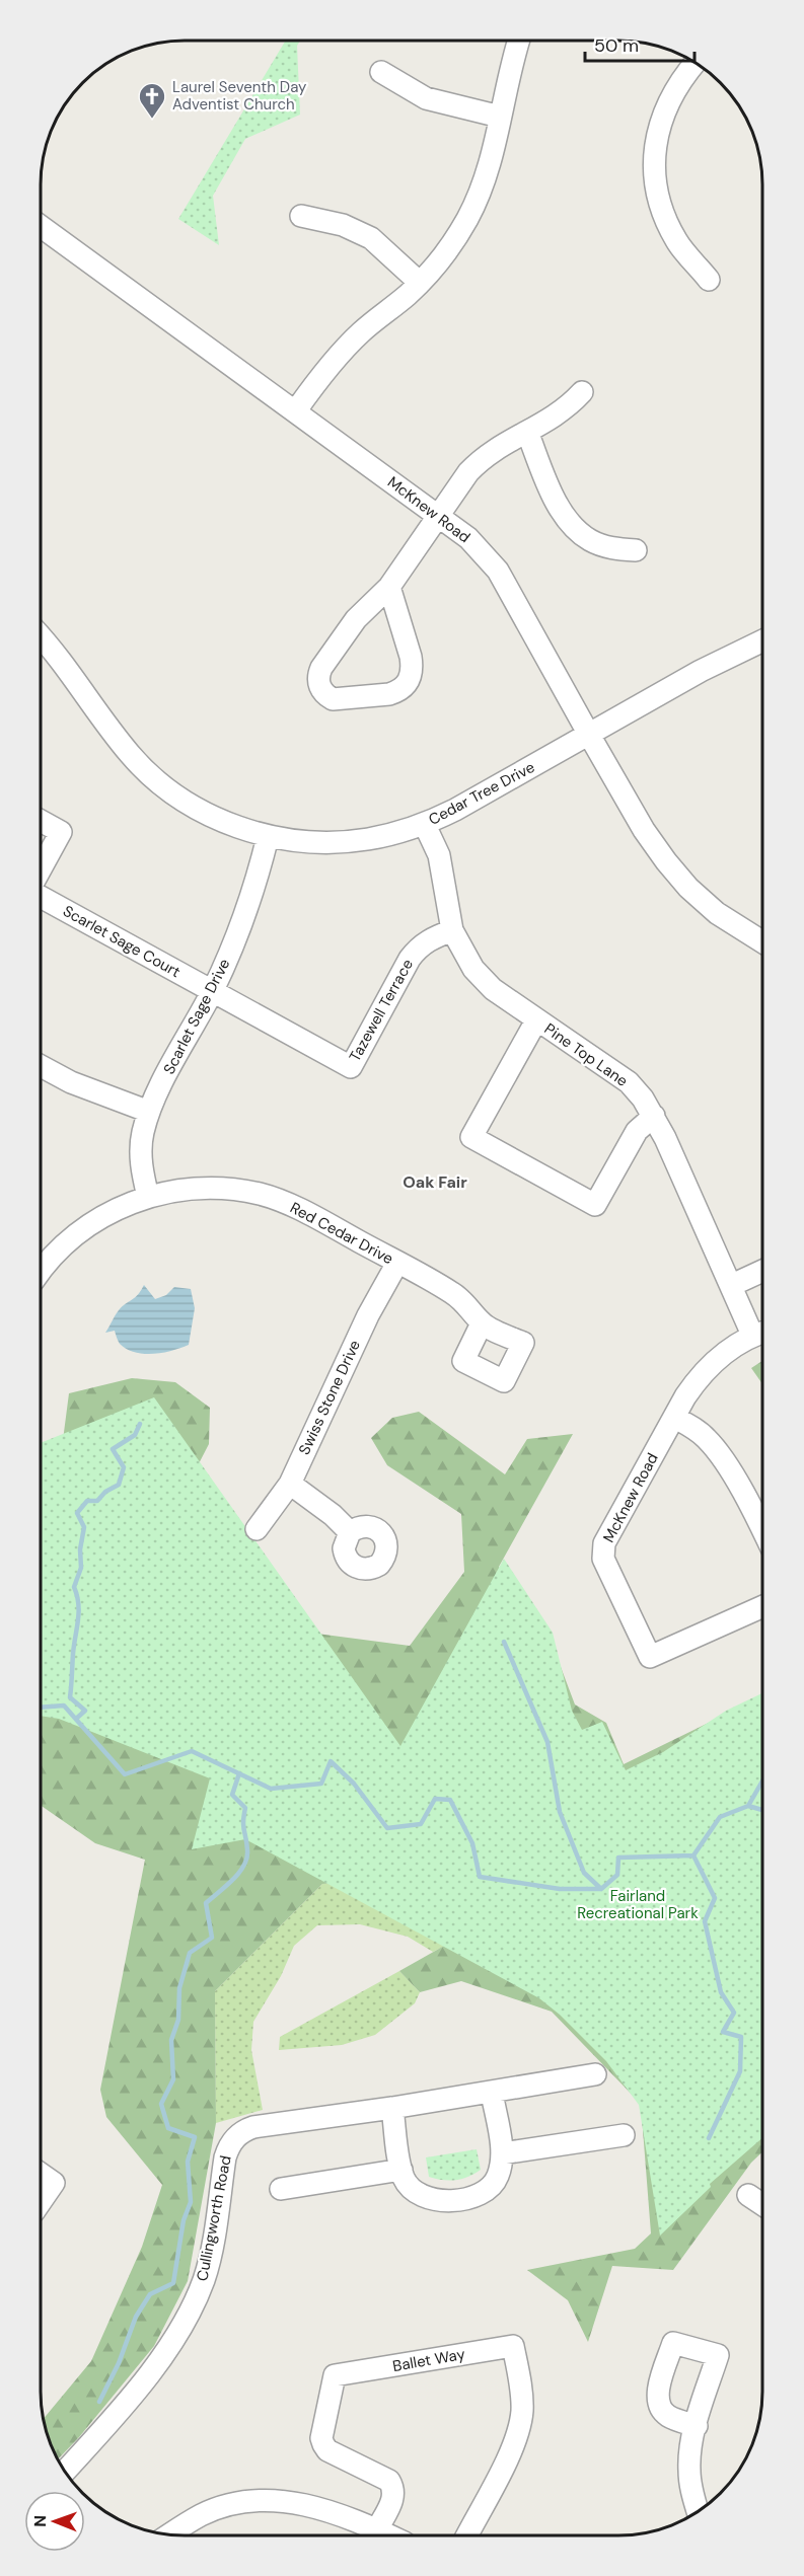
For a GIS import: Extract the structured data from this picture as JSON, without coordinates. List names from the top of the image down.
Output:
{
  "streets": {
    "street": [
      "McKnew Road",
      "Cedar Tree Drive",
      "Scarlet Sage Court",
      "Tazewell Terrace",
      "Scarlet Sage Drive",
      "Pine Top Lane",
      "Red Cedar Drive",
      "Swiss Stone Drive",
      "Cullingworth Road",
      "Ballet Way"
    ]
  },
  "crossings": [
    ["McKnew Road", "Cedar Tree Drive"],
    ["McKnew Road", "Pine Top Lane"],
    ["Cedar Tree Drive", "Scarlet Sage Drive"],
    ["Cedar Tree Drive", "Pine Top Lane"],
    ["Scarlet Sage Court", "Tazewell Terrace"],
    ["Scarlet Sage Court", "Scarlet Sage Drive"],
    ["Tazewell Terrace", "Scarlet Sage Drive"],
    ["Tazewell Terrace", "Pine Top Lane"],
    ["Scarlet Sage Drive", "Red Cedar Drive"],
    ["Red Cedar Drive", "Swiss Stone Drive"]
  ],
  "districts": ["Oak Fair"],
  "parks": ["Fairland Recreational Park"],
  "places": {
    "church": ["Laurel Seventh Day Adventist Church"]
  },
  "scale_bar": "50 m",
  "north": "left"
}
